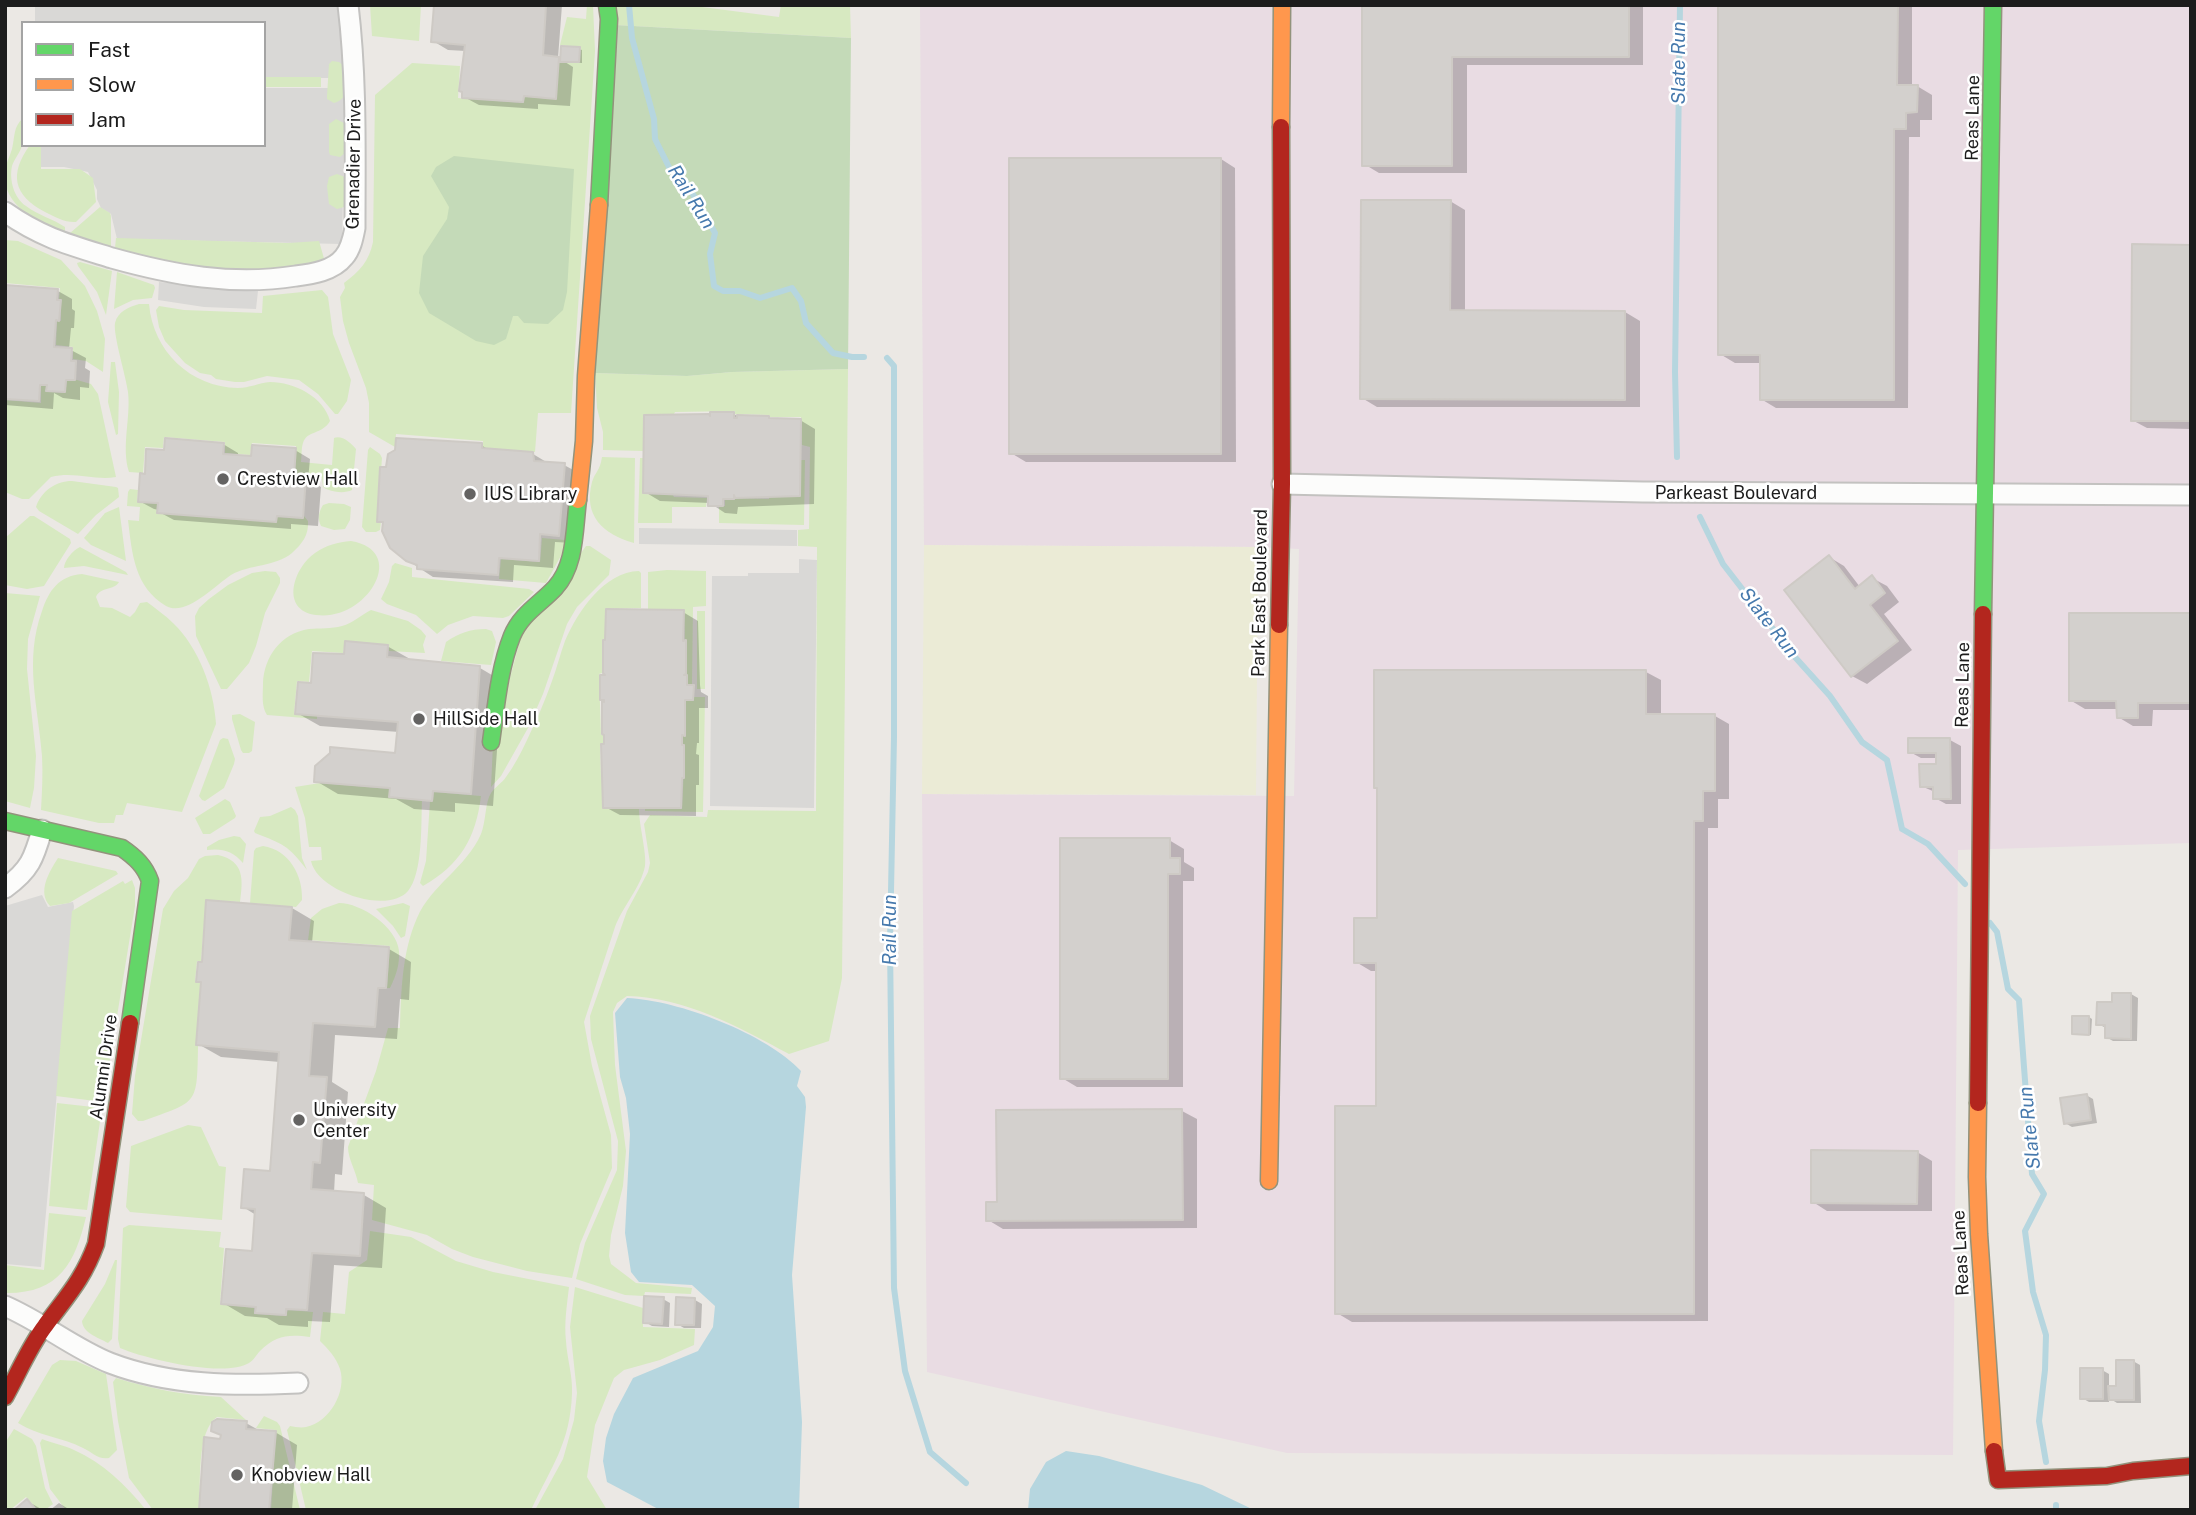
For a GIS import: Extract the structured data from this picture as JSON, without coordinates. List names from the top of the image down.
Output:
{
  "streets": {
    "street": [
      "Reas Lane",
      "Grenadier Drive",
      "Parkeast Boulevard",
      "Park East Boulevard",
      "Alumni Drive"
    ]
  },
  "crossings": [
    ["Reas Lane", "Parkeast Boulevard"],
    ["Parkeast Boulevard", "Park East Boulevard"]
  ],
  "water": ["Slate Run", "Rail Run"],
  "places": [
    "Crestview Hall",
    "IUS Library",
    "HillSide Hall",
    "University Center",
    "Knobview Hall"
  ],
  "legend": ["Fast", "Slow", "Jam"]
}
